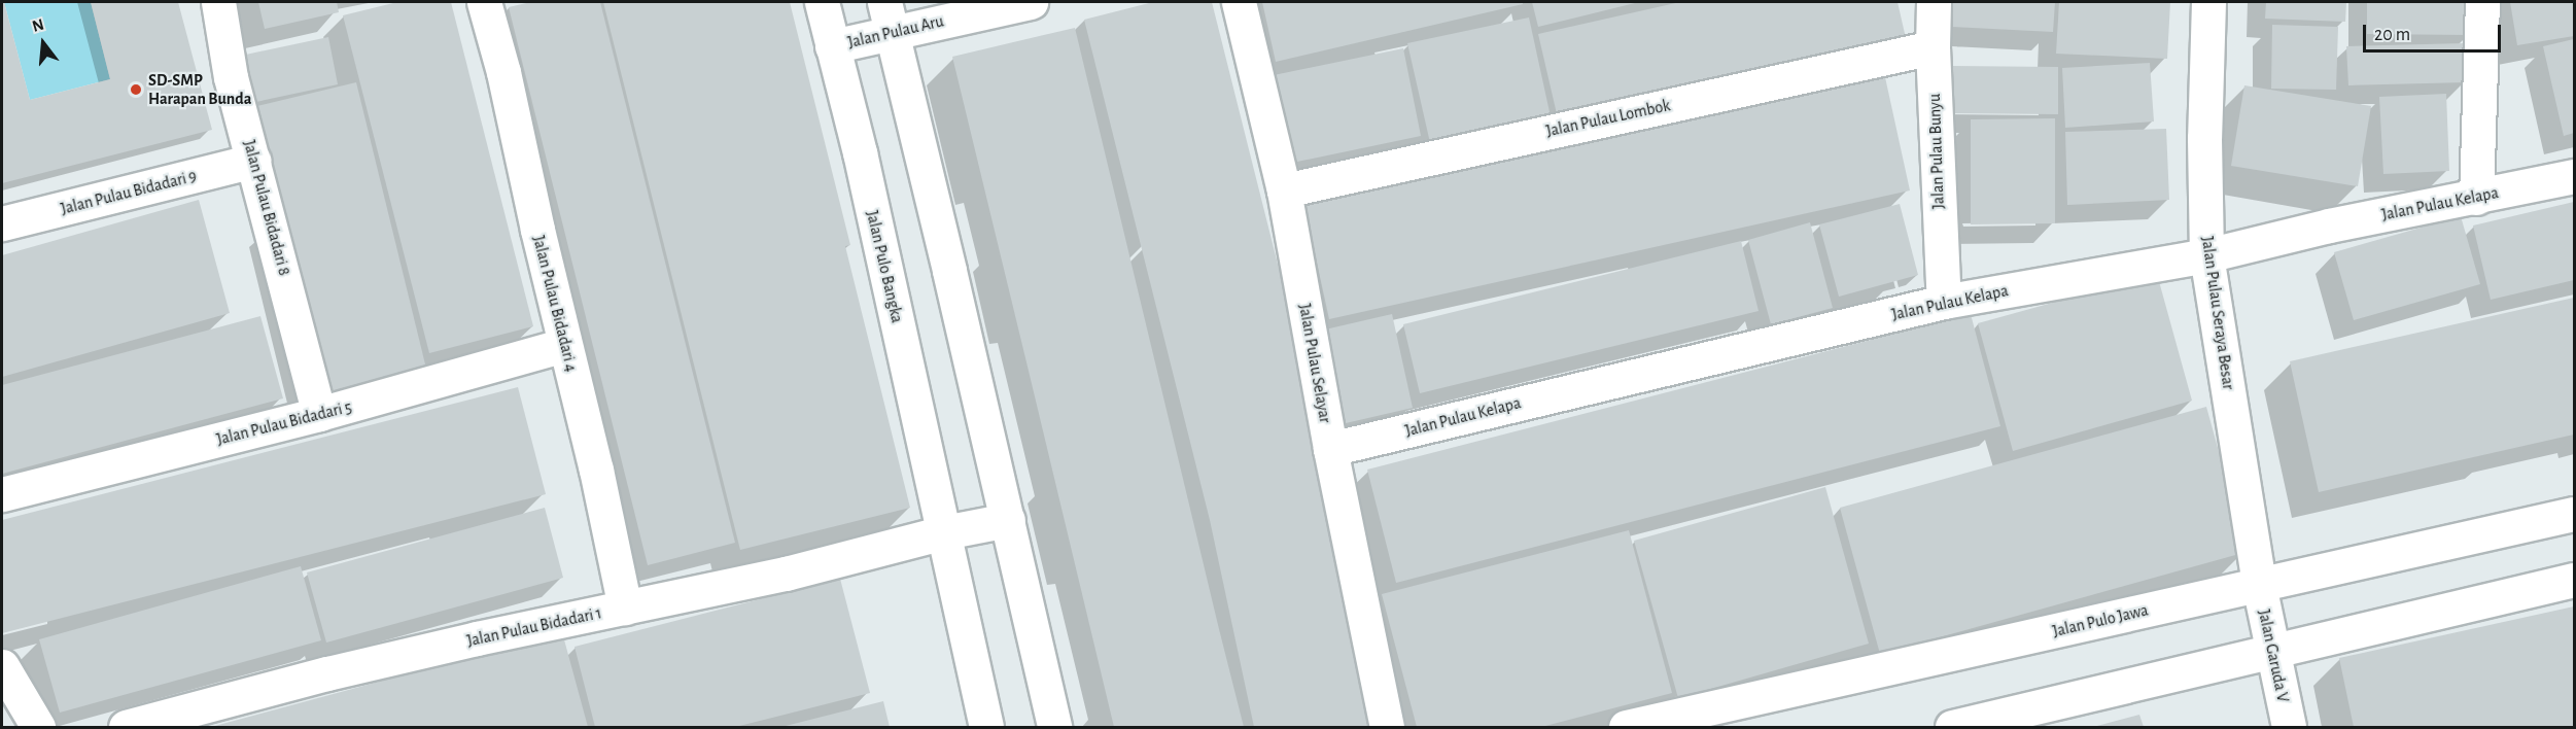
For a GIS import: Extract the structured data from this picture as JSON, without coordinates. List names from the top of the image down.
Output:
{
  "streets": {
    "street": [
      "Jalan Pulau Aru",
      "Jalan Pulau Lombok",
      "Jalan Pulau Bunyu",
      "Jalan Pulau Bidadari 9",
      "Jalan Pulau Kelapa",
      "Jalan Pulau Bidadari 8",
      "Jalan Pulo Bangka",
      "Jalan Pulau Bidadari 4",
      "Jalan Pulau Seraya Besar",
      "Jalan Pulau Selayar",
      "Jalan Pulau Bidadari 5",
      "Jalan Pulo Jawa",
      "Jalan Pulau Bidadari 1",
      "Jalan Garuda V"
    ]
  },
  "crossings": [
    ["Jalan Pulau Aru", "Jalan Pulo Bangka"],
    ["Jalan Pulau Lombok", "Jalan Pulau Bunyu"],
    ["Jalan Pulau Lombok", "Jalan Pulau Selayar"],
    ["Jalan Pulau Bunyu", "Jalan Pulau Kelapa"],
    ["Jalan Pulau Bidadari 9", "Jalan Pulau Bidadari 8"],
    ["Jalan Pulau Kelapa", "Jalan Pulau Seraya Besar"],
    ["Jalan Pulau Kelapa", "Jalan Pulau Selayar"],
    ["Jalan Pulau Bidadari 8", "Jalan Pulau Bidadari 5"],
    ["Jalan Pulo Bangka", "Jalan Pulau Bidadari 1"],
    ["Jalan Pulau Bidadari 4", "Jalan Pulau Bidadari 5"],
    ["Jalan Pulau Bidadari 4", "Jalan Pulau Bidadari 1"],
    ["Jalan Pulau Seraya Besar", "Jalan Pulo Jawa"],
    ["Jalan Pulau Seraya Besar", "Jalan Garuda V"],
    ["Jalan Pulo Jawa", "Jalan Garuda V"]
  ],
  "places": ["SD-SMP Harapan Bunda"],
  "scale_bar": "20 m",
  "north": "top"
}
